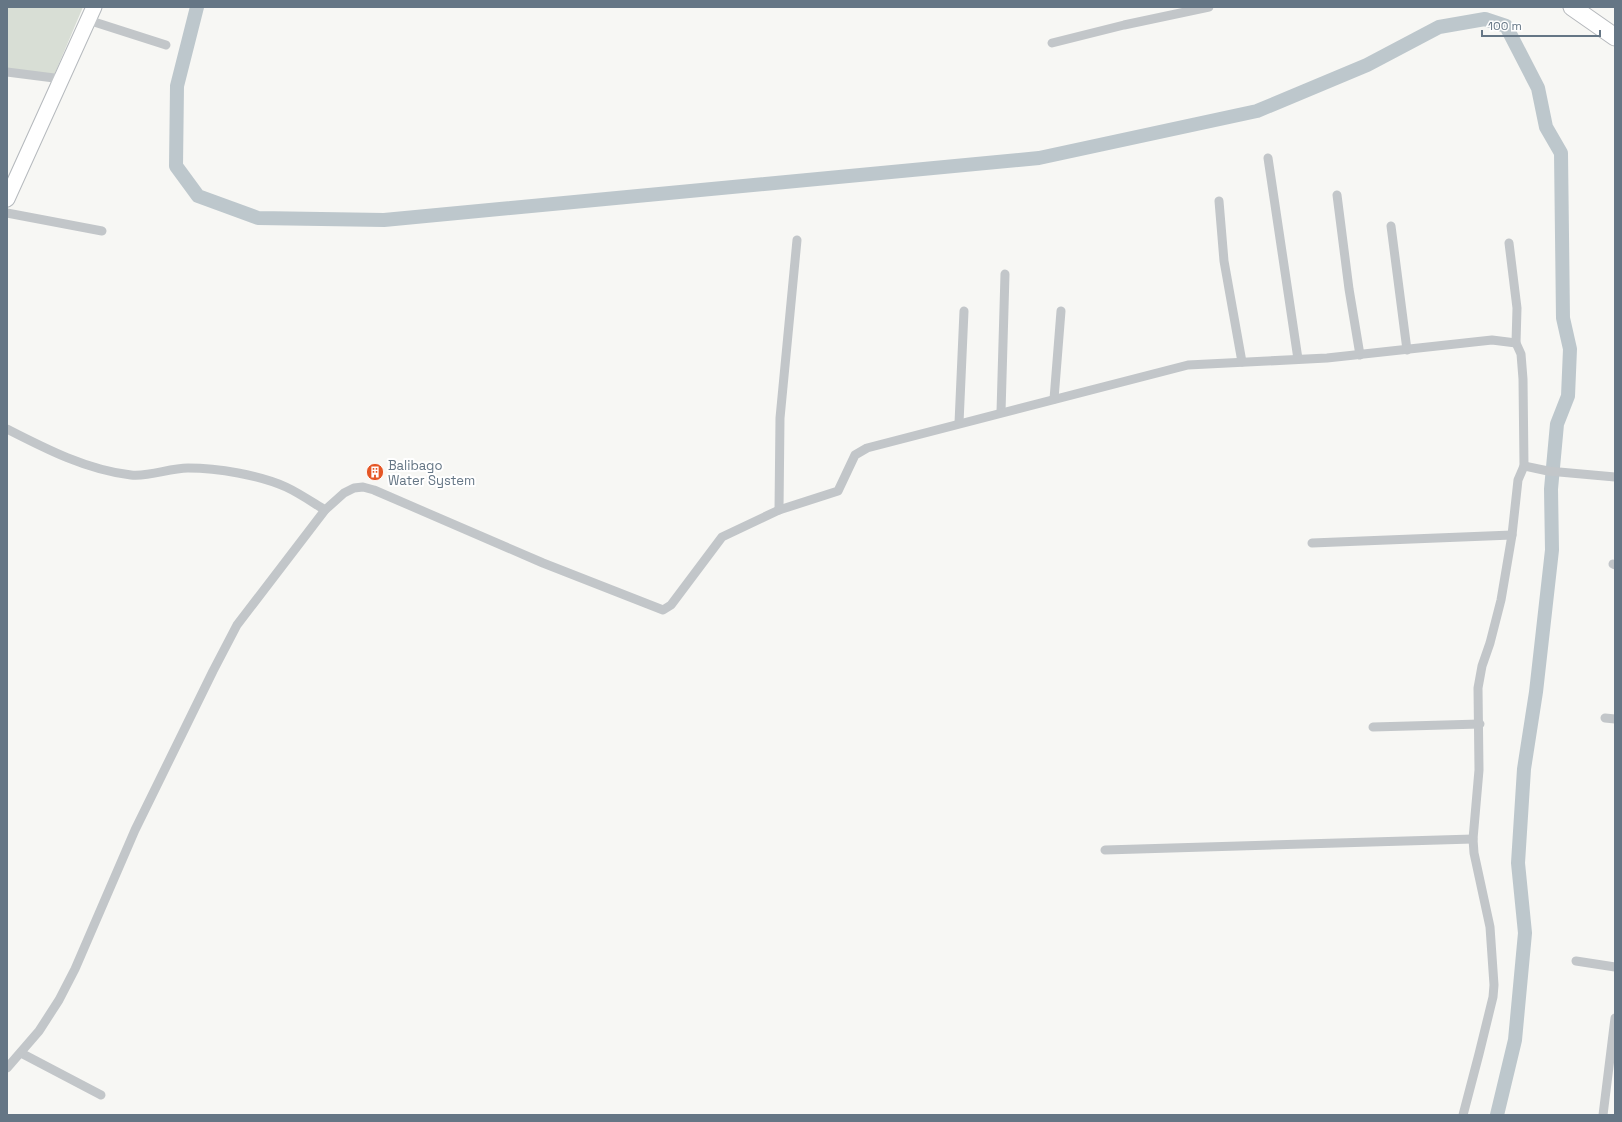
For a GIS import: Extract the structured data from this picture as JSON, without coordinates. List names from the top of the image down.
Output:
{
  "places": {
    "building": ["Balibago Water System"]
  },
  "scale_bar": "100 m"
}
